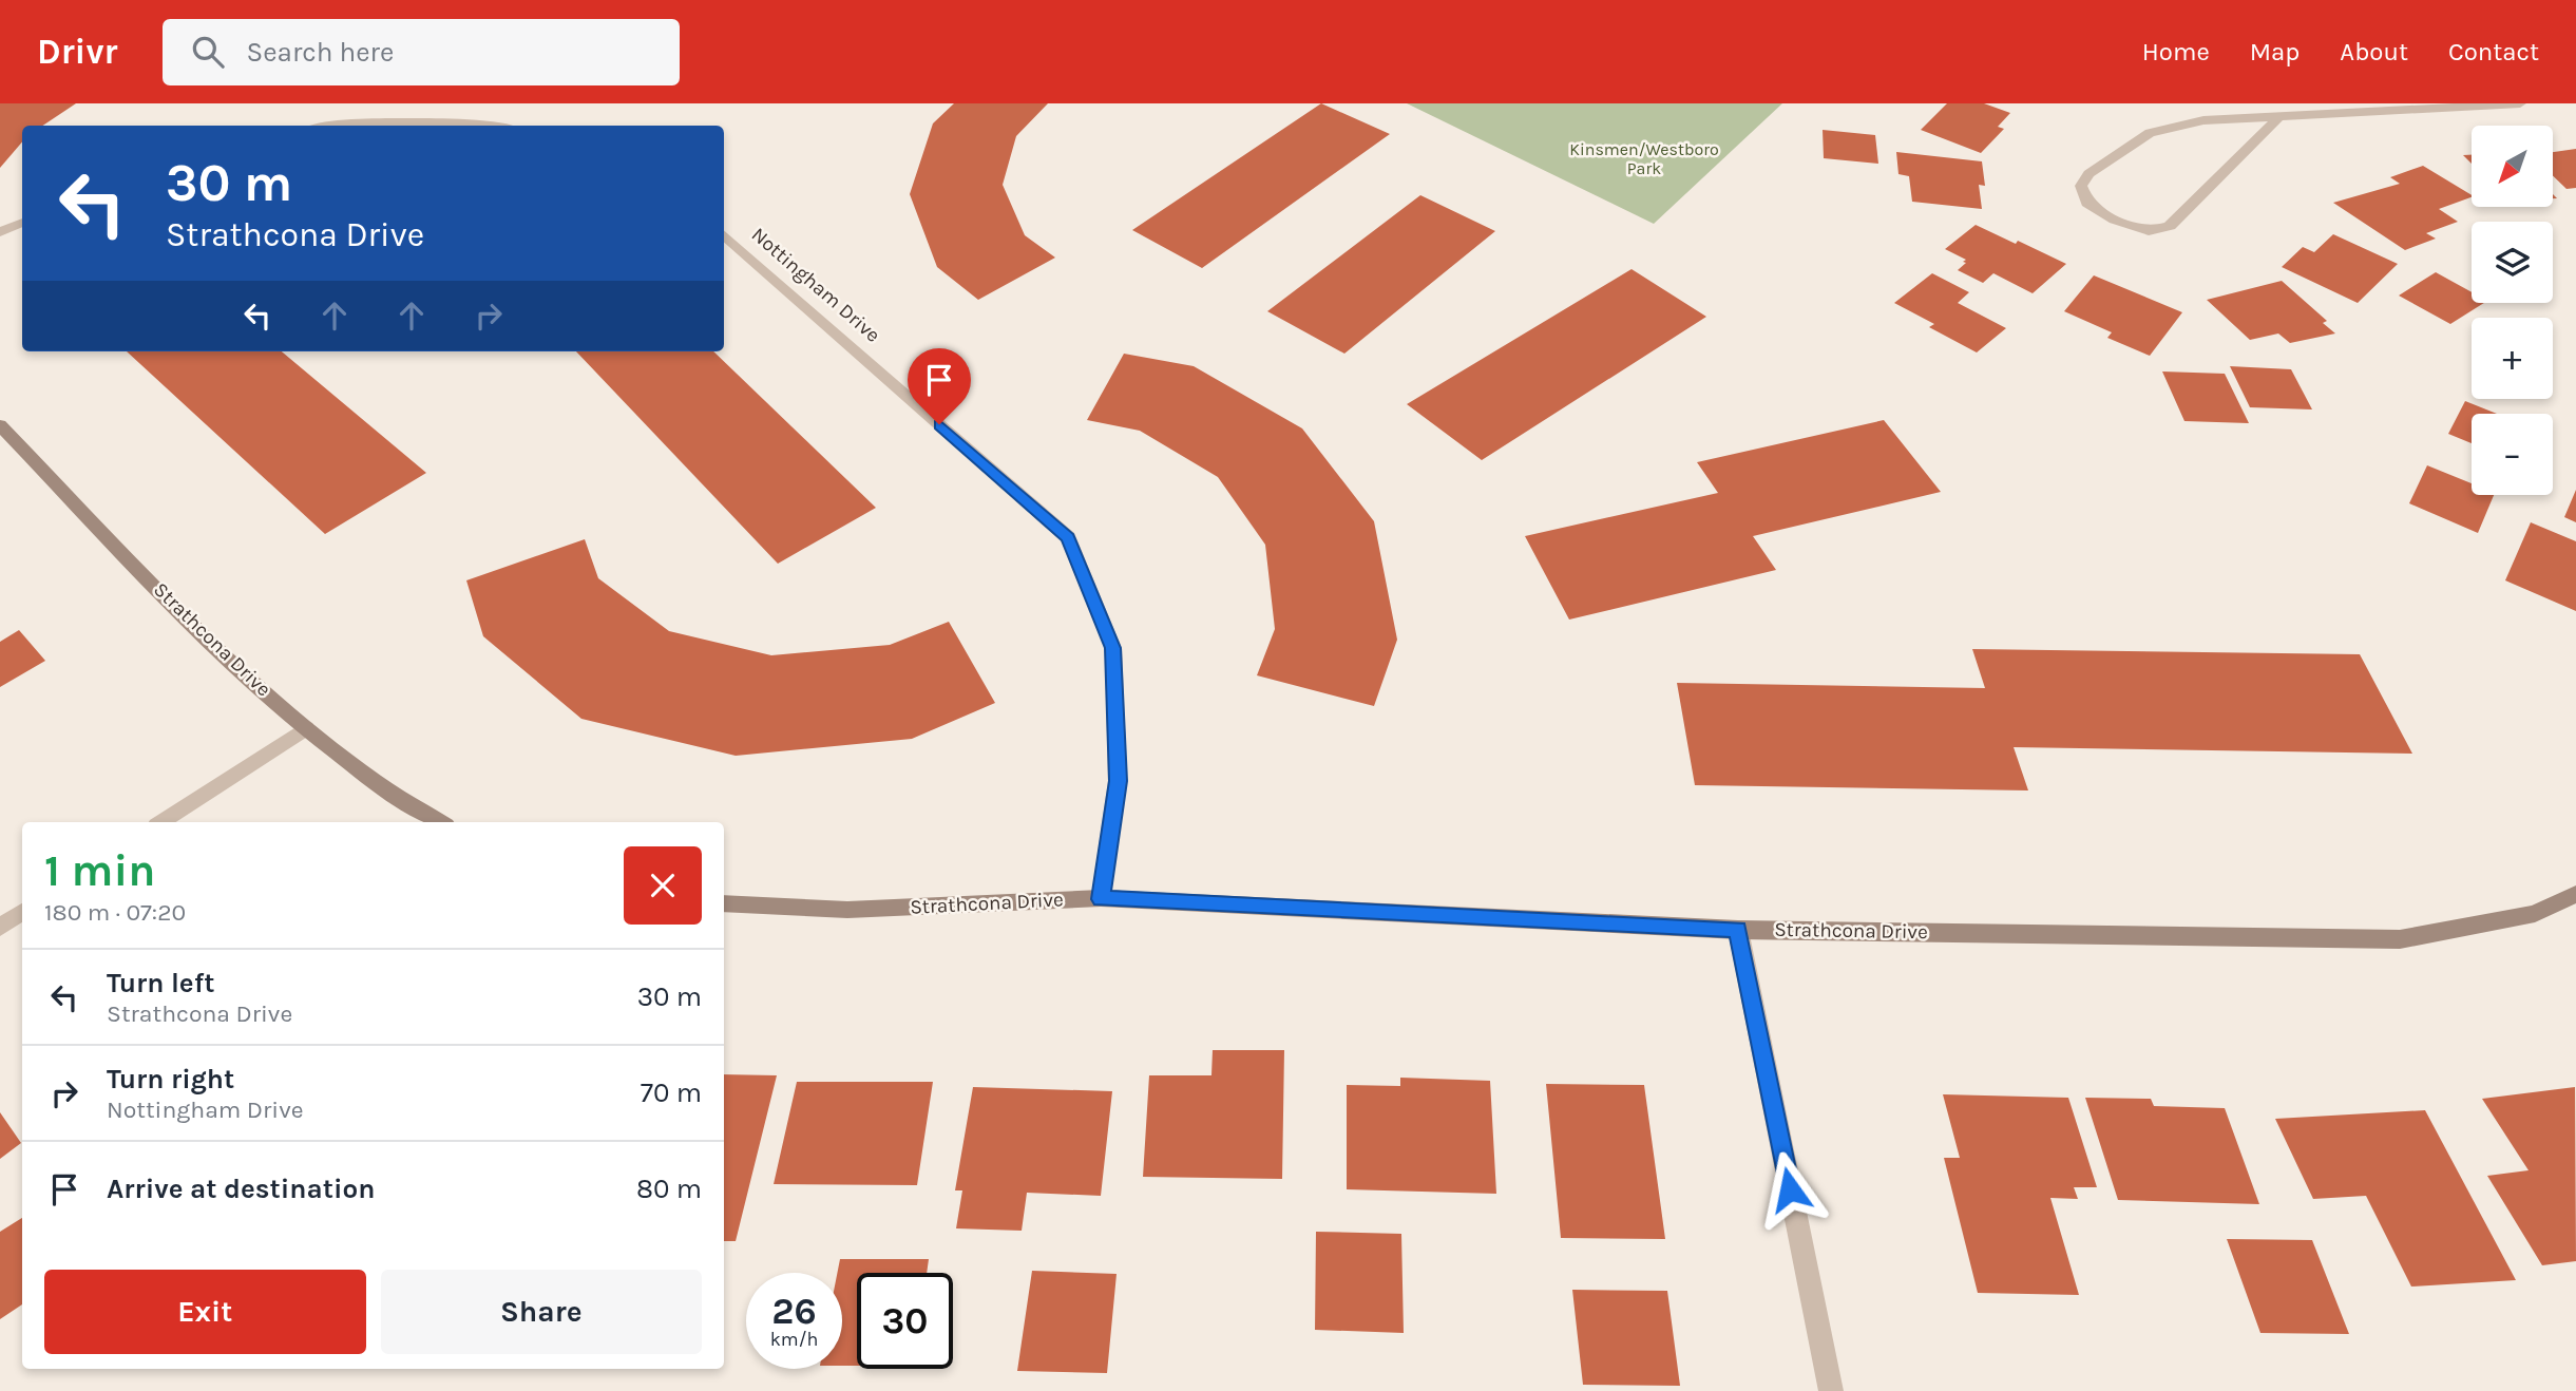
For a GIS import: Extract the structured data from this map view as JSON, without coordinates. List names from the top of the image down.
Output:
{
  "streets": {
    "street": ["Nottingham Drive", "Strathcona Drive"]
  },
  "crossings": [
    ["Nottingham Drive", "Strathcona Drive"]
  ],
  "parks": ["Kinsmen/Westboro Park"],
  "north": "bottom left",
  "page": {
    "header": "Drivr",
    "search": "Search here",
    "nav": [
      "Home",
      "Map",
      "About",
      "Contact"
    ],
    "map_buttons": ["+", "−"],
    "turn": ["30 m", "Strathcona Drive"],
    "heading": ["1 min", "180 m · 07:20"],
    "list": [
      {
        "name": "Turn left",
        "note": "Strathcona Drive",
        "value": "30 m"
      },
      {
        "name": "Turn right",
        "note": "Nottingham Drive",
        "value": "70 m"
      },
      {
        "name": "Arrive at destination",
        "value": "80 m"
      }
    ],
    "buttons": ["Exit", "Share"],
    "speed": "26 km/h",
    "limit": "30"
  }
}
